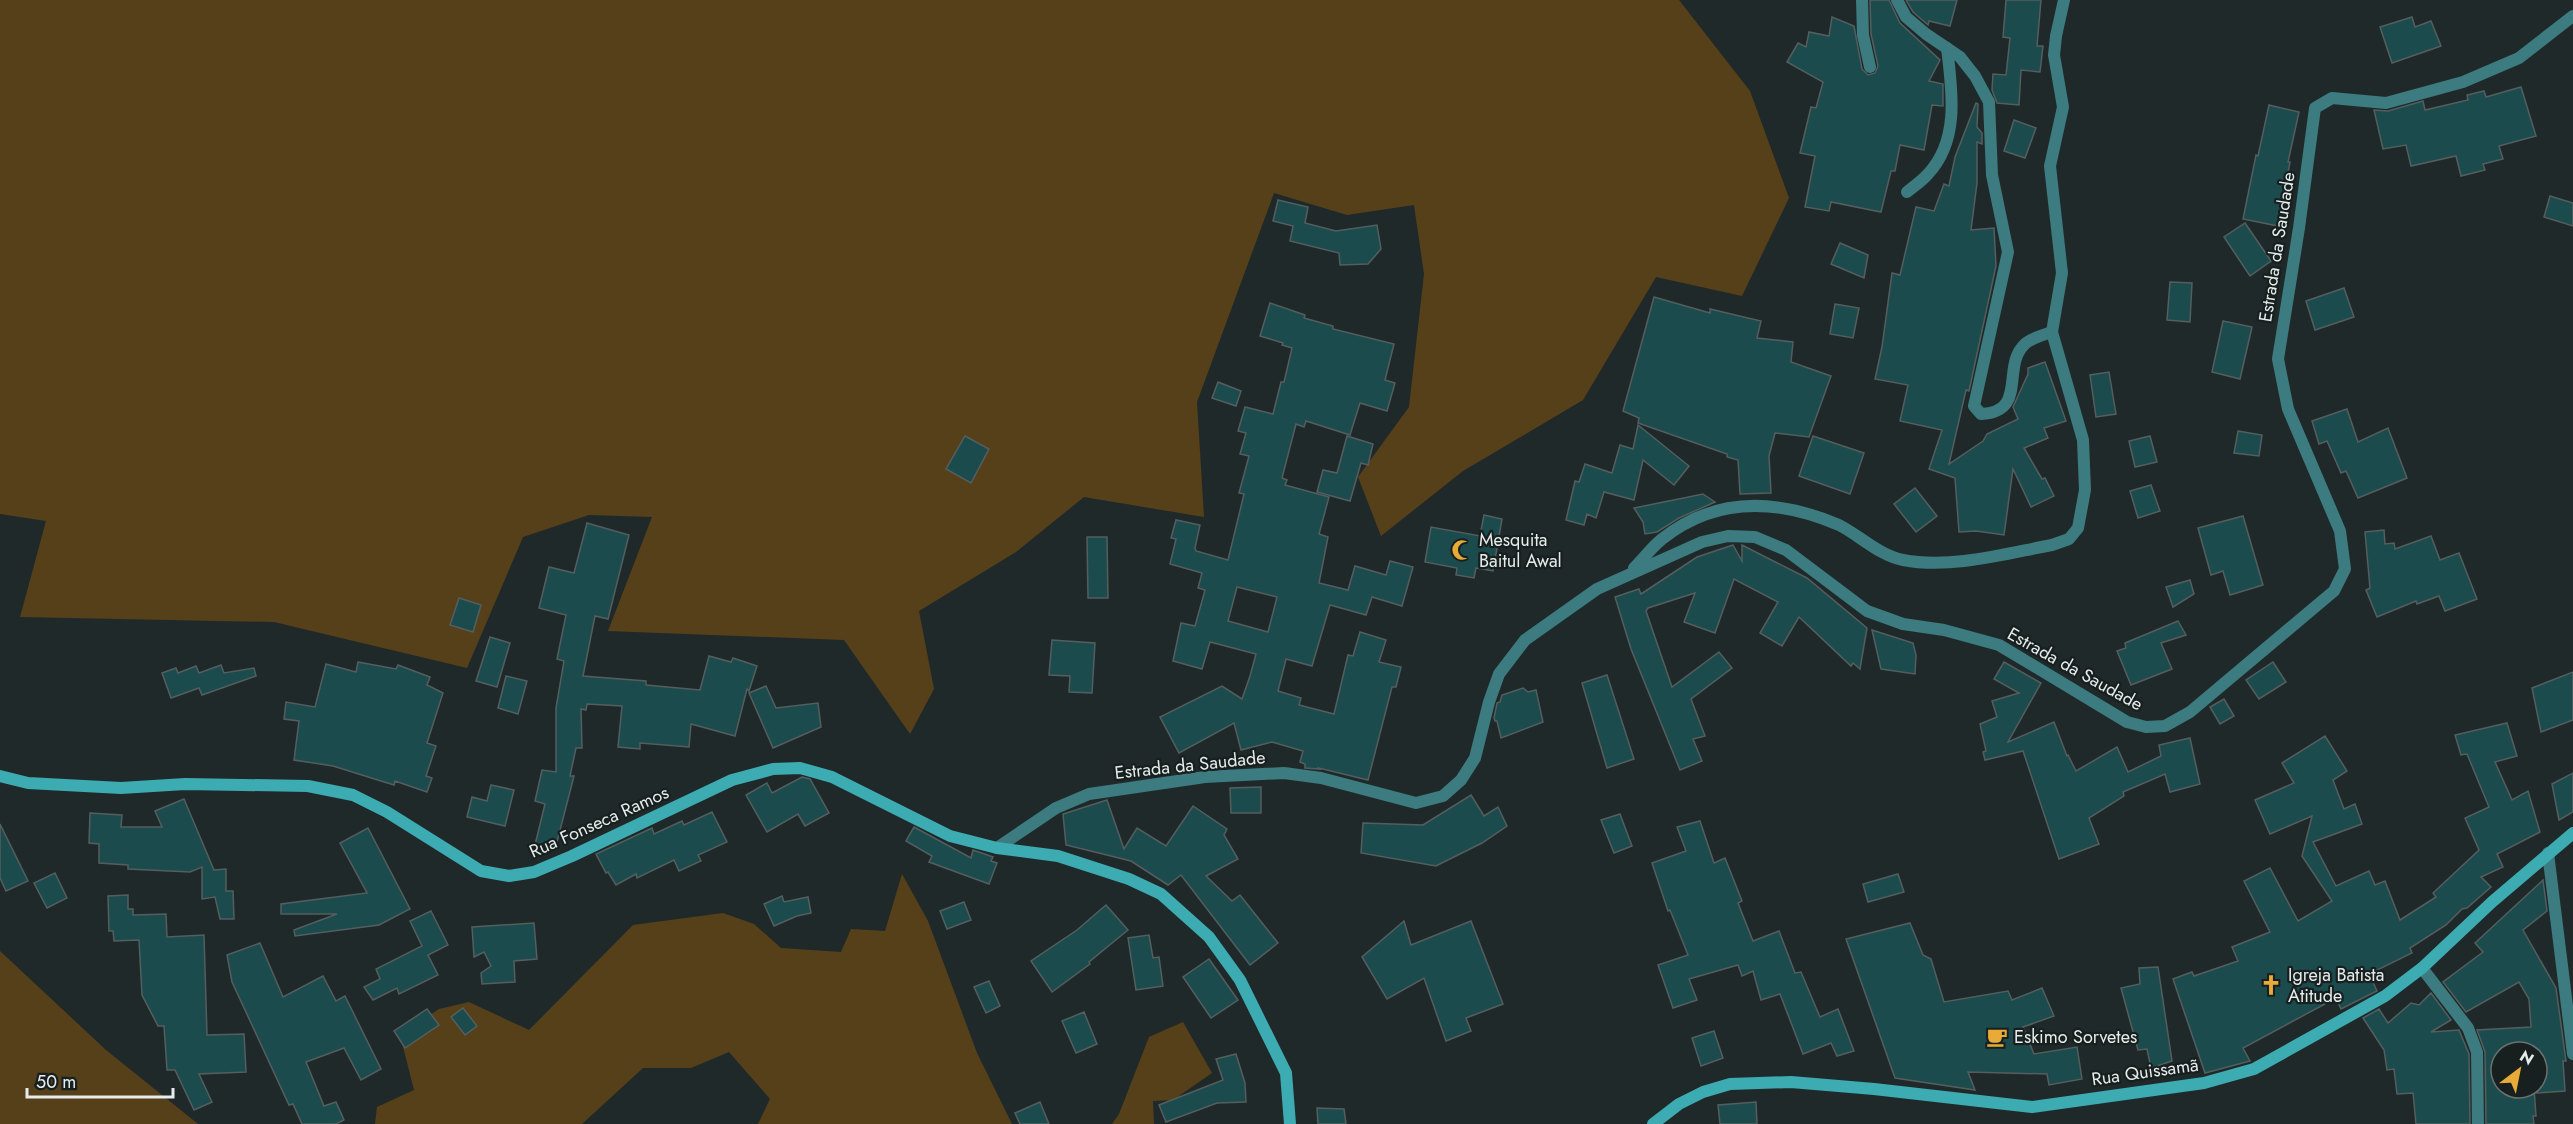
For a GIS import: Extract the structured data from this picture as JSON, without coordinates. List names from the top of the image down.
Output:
{
  "streets": {
    "street": ["Estrada da Saudade", "Rua Fonseca Ramos", "Rua Quissamã"]
  },
  "crossings": [
    ["Estrada da Saudade", "Rua Fonseca Ramos"]
  ],
  "places": {
    "mosque": ["Mesquita Baitul Awal"],
    "church": ["Igreja Batista Atitude"],
    "cafe": ["Eskimo Sorvetes"]
  },
  "scale_bar": "50 m",
  "north": "top right"
}
